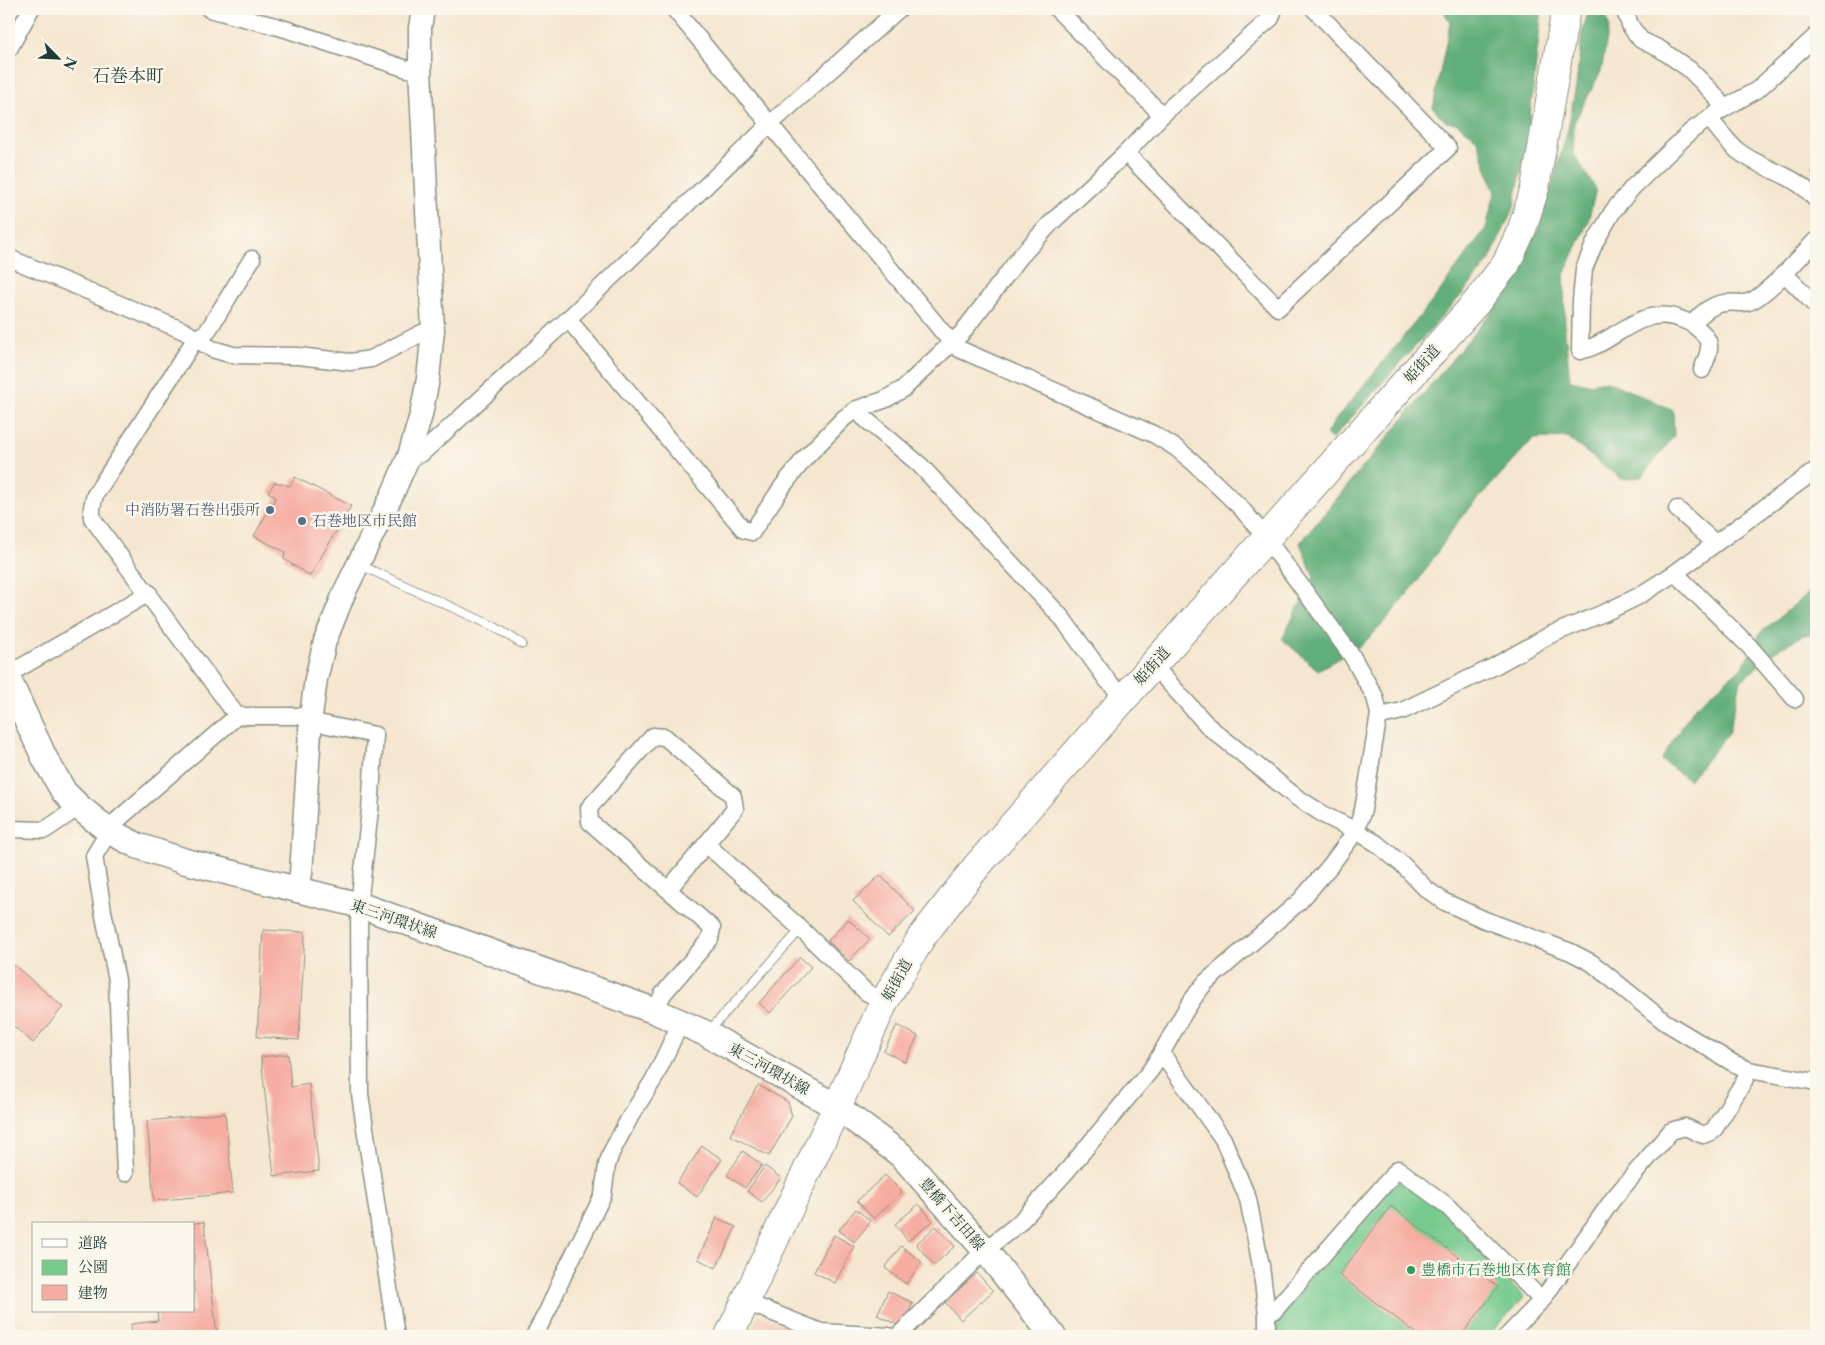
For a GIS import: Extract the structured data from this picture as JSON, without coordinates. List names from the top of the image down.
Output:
{
  "streets": {
    "highway": ["姫街道"],
    "main road": ["東三河環状線", "豊橋下吉田線"]
  },
  "crossings": [
    ["姫街道", "東三河環状線"],
    ["姫街道", "豊橋下吉田線"],
    ["東三河環状線", "豊橋下吉田線"]
  ],
  "districts": ["石巻本町"],
  "places": ["中消防署石巻出張所", "石巻地区市民館", "豊橋市石巻地区体育館"],
  "legend": ["道路", "公園", "建物"],
  "north": "bottom right"
}
